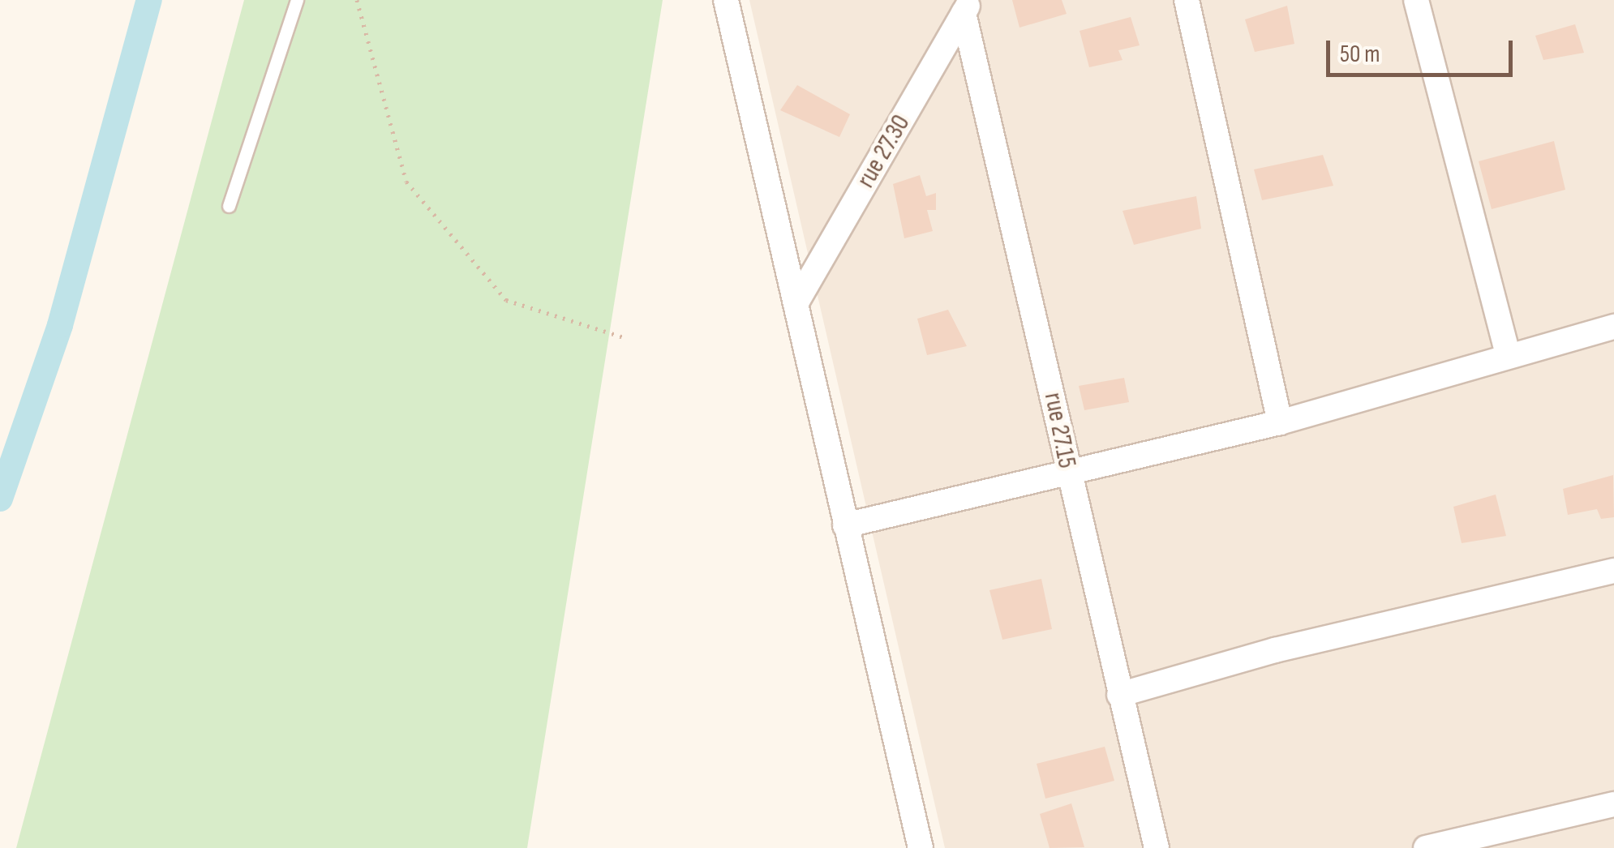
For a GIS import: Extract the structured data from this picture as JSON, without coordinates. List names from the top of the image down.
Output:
{
  "streets": {
    "street": ["rue 27.30", "rue 27.15"]
  },
  "crossings": [
    ["rue 27.30", "rue 27.15"]
  ],
  "scale_bar": "50 m"
}
